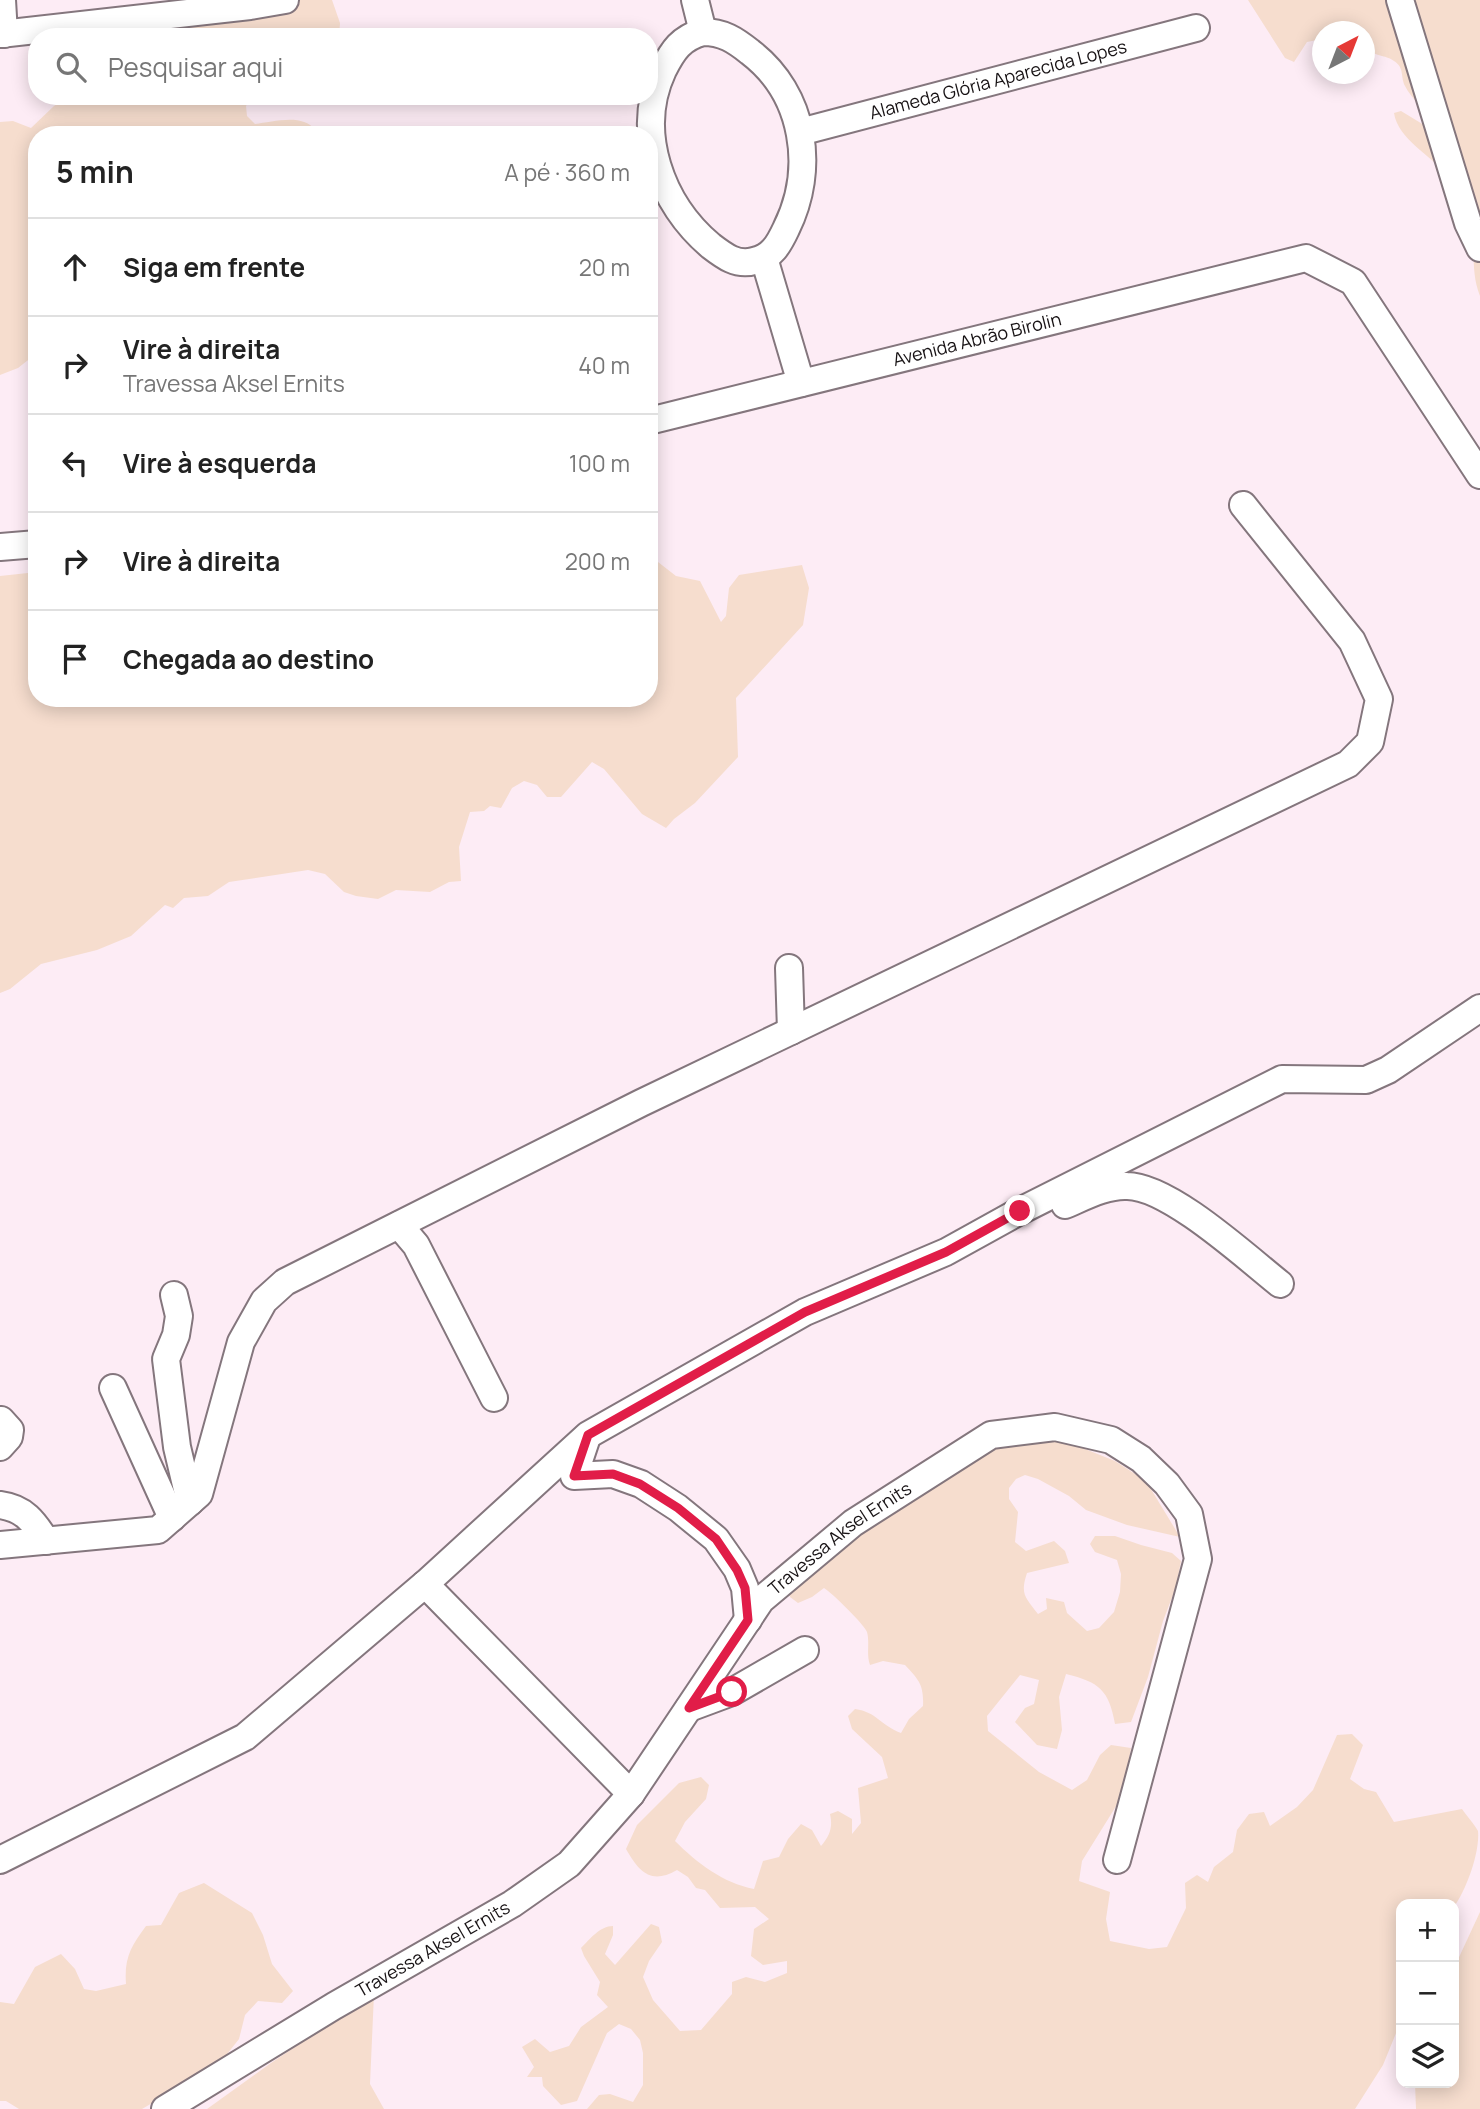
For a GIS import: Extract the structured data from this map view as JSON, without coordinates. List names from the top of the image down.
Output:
{
  "streets": {
    "street": ["Alameda Glória Aparecida Lopes", "Avenida Abrão Birolin", "Travessa Aksel Ernits"]
  },
  "north": "top right",
  "page": {
    "search": "Pesquisar aqui",
    "heading": ["5 min", "A pé · 360 m"],
    "list": [
      ["Siga em frente", "20 m"],
      ["Vire à direita", "Travessa Aksel Ernits", "40 m"],
      ["Vire à esquerda", "100 m"],
      ["Vire à direita", "200 m"],
      "Chegada ao destino"
    ],
    "map_buttons": ["+", "−"]
  }
}
